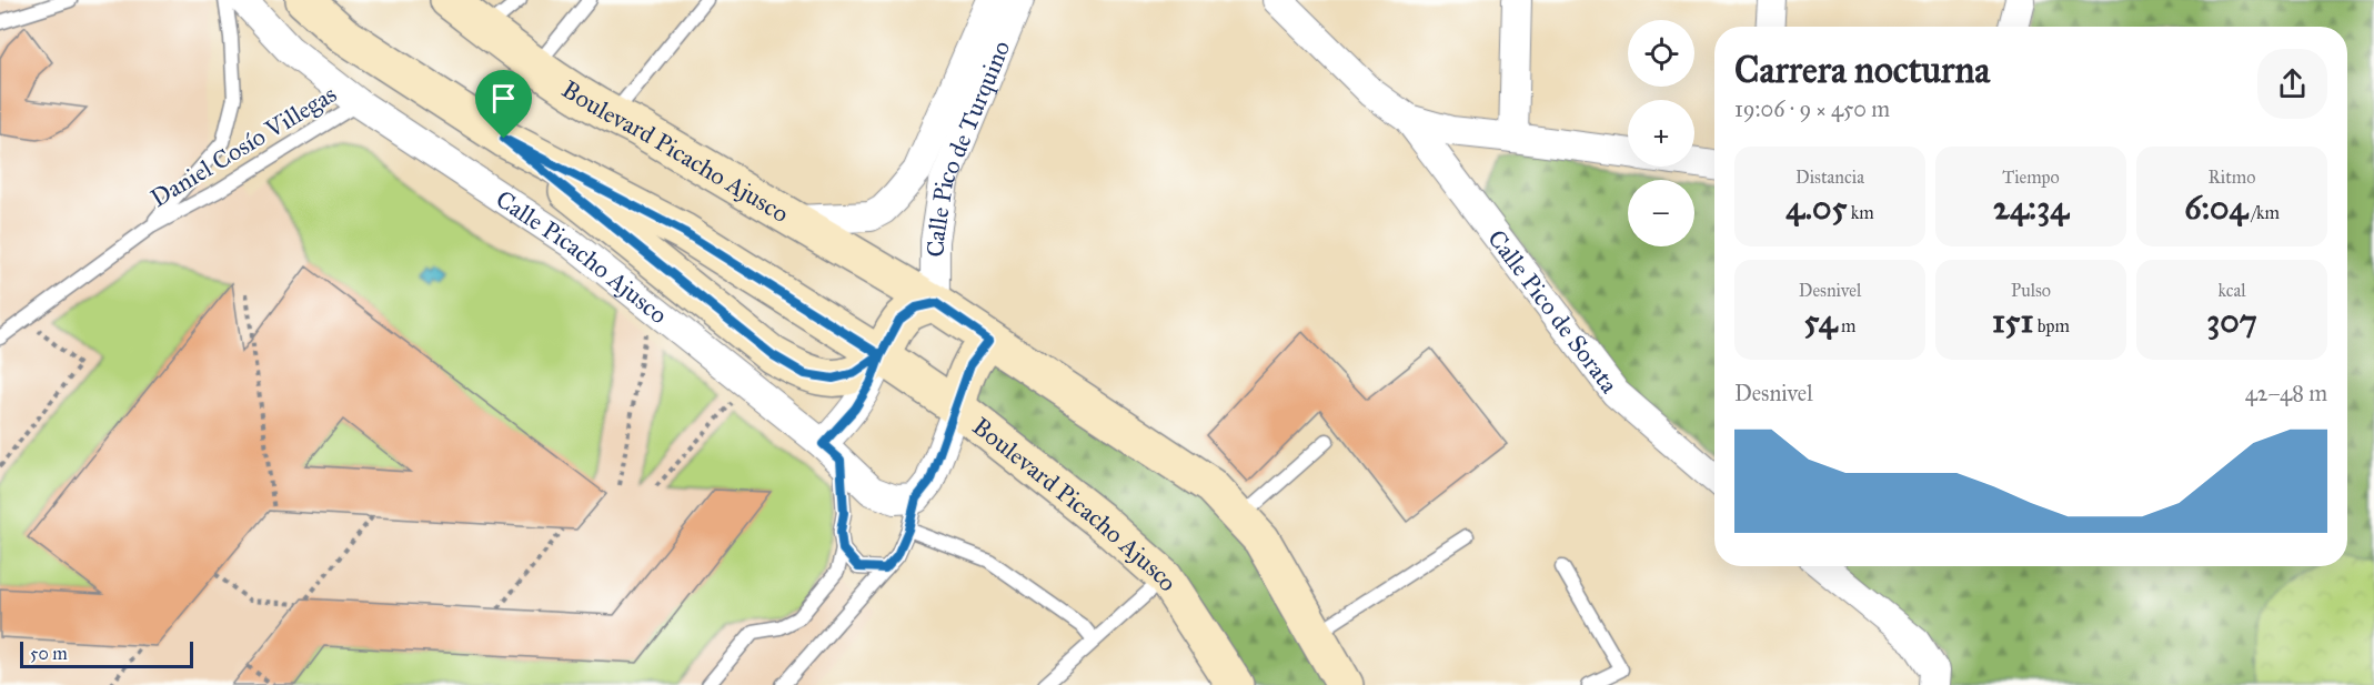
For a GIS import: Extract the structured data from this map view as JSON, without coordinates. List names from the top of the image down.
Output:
{
  "streets": {
    "main road": ["Boulevard Picacho Ajusco"],
    "street": ["Calle Pico de Turquino", "Calle Picacho Ajusco", "Calle Pico de Sorata"],
    "lane": ["Daniel Cosío Villegas"]
  },
  "crossings": [
    ["Daniel Cosío Villegas", "Calle Picacho Ajusco"],
    ["Calle Pico de Turquino", "Boulevard Picacho Ajusco"]
  ],
  "scale_bar": "50 m",
  "page": {
    "map_buttons": ["+", "−"],
    "heading": ["Carrera nocturna", "19:06 · 9 × 450 m"],
    "stats": [
      ["Distancia", "4.05 km"],
      ["Tiempo", "24:34"],
      ["Ritmo", "6:04 /km"],
      ["Desnivel", "54 m"],
      ["Pulso", "151 bpm"],
      ["kcal", "307"]
    ],
    "chart": ["Desnivel", "42–48 m"],
    "scale": "50 m"
  }
}
